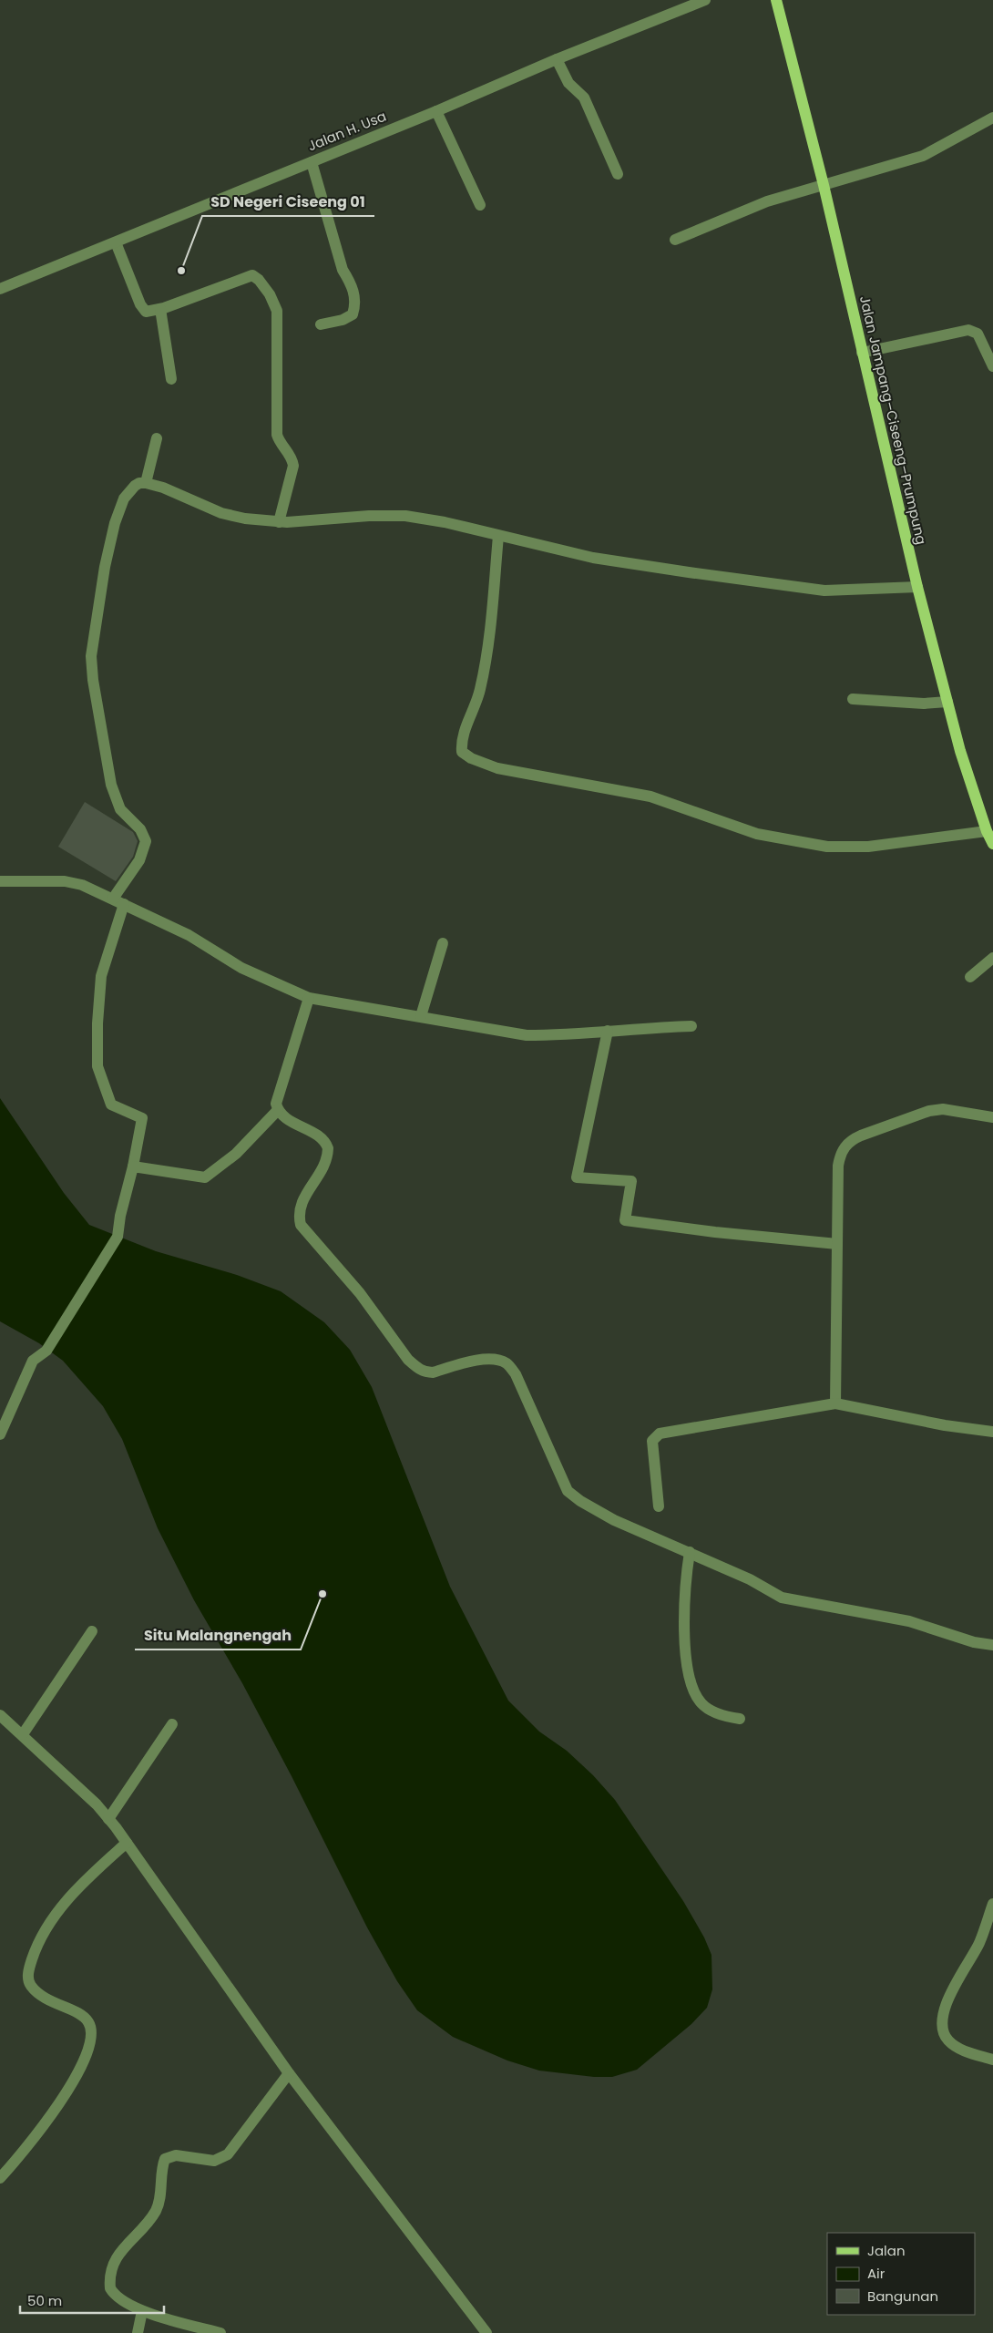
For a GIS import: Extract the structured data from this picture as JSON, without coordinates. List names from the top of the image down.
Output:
{
  "streets": {
    "main road": ["Jalan Jampang–Ciseeng–Prumpung"],
    "street": ["Jalan H. Usa"]
  },
  "places": ["SD Negeri Ciseeng 01", "Situ Malangnengah"],
  "legend": ["Jalan", "Air", "Bangunan"],
  "scale_bar": "50 m"
}
